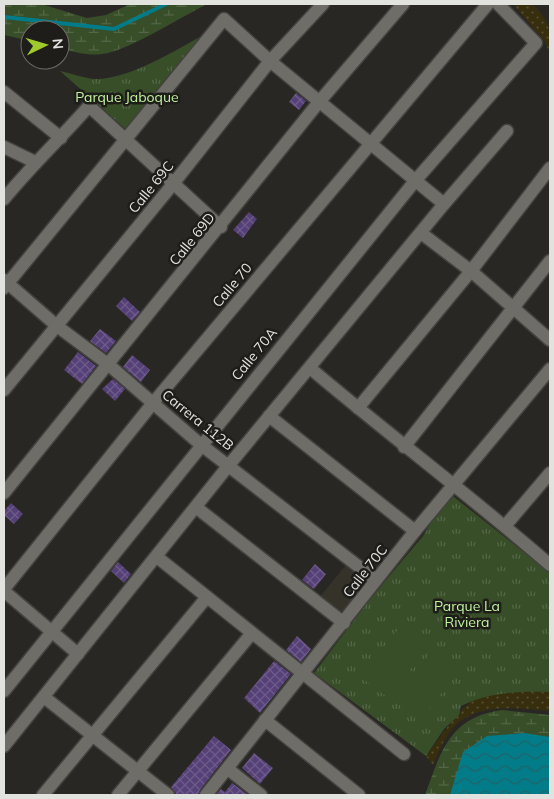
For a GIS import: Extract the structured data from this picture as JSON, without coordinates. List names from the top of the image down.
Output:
{
  "streets": {
    "street": [
      "Calle 69C",
      "Calle 69D",
      "Calle 70",
      "Calle 70A",
      "Carrera 112B",
      "Calle 70C"
    ]
  },
  "crossings": [
    ["Calle 69C", "Carrera 112B"],
    ["Calle 69D", "Carrera 112B"],
    ["Calle 70", "Carrera 112B"],
    ["Calle 70A", "Carrera 112B"],
    ["Carrera 112B", "Calle 70C"]
  ],
  "parks": ["Parque Jaboque", "Parque La Riviera"],
  "north": "right"
}
